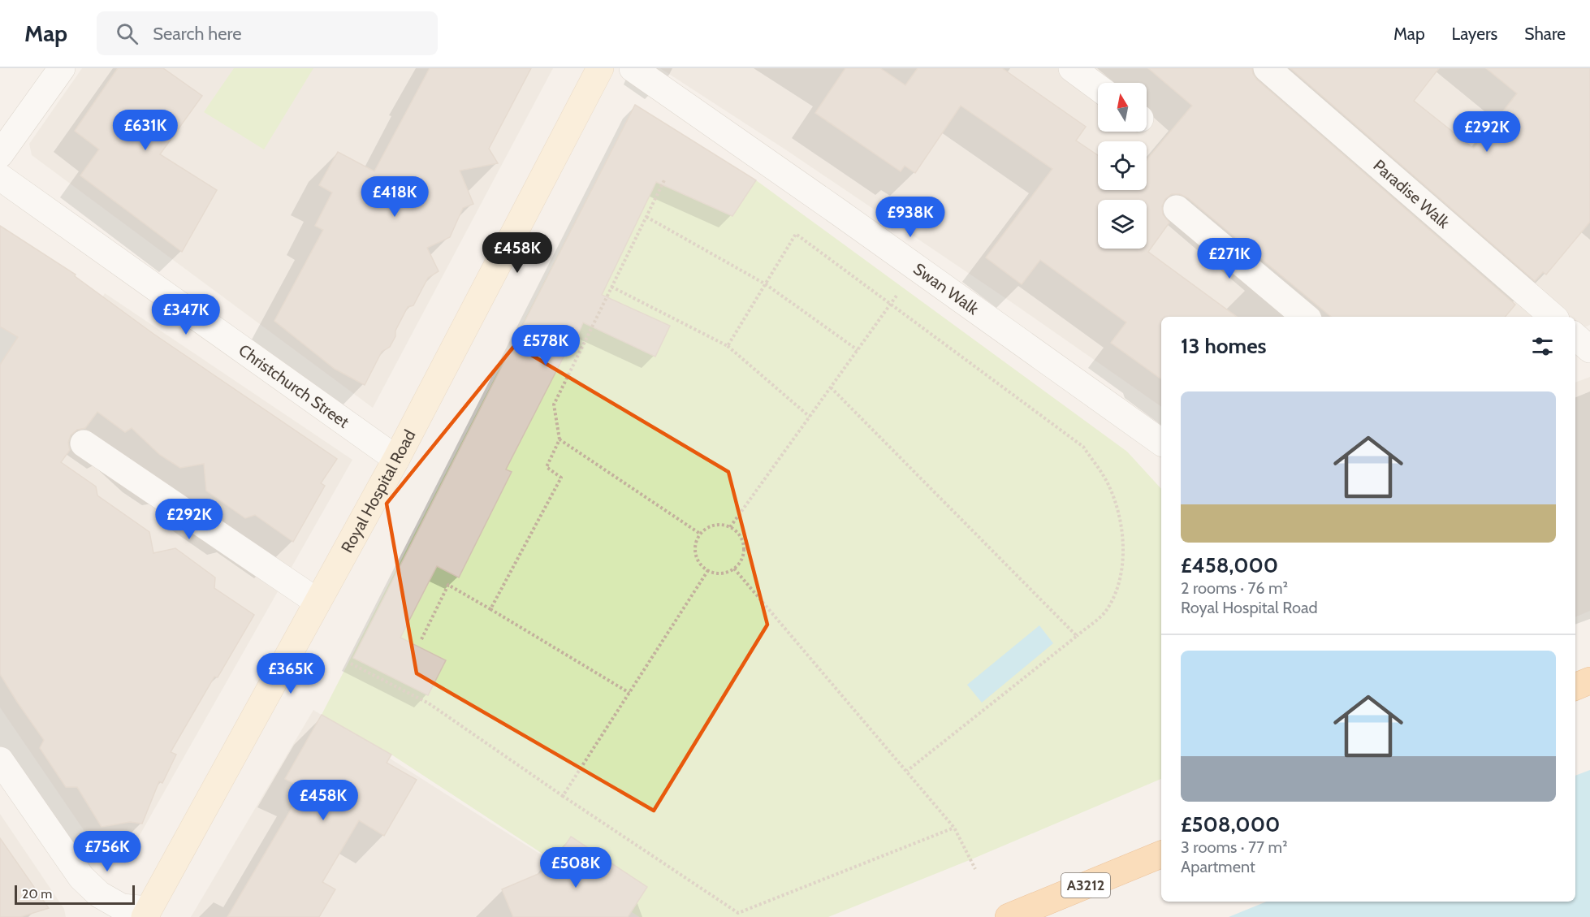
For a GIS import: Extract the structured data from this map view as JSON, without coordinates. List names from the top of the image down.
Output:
{
  "streets": {
    "highway": ["A3212"],
    "main road": ["Royal Hospital Road"],
    "street": ["Paradise Walk", "Swan Walk", "Christchurch Street"]
  },
  "crossings": [
    ["Christchurch Street", "Royal Hospital Road"]
  ],
  "scale_bar": "20 m",
  "north": "top",
  "page": {
    "header": "Map",
    "search": "Search here",
    "nav": ["Map", "Layers", "Share"],
    "price": [
      "£631K",
      "£292K",
      "£418K",
      "£938K",
      "£458K",
      "£271K",
      "£347K",
      "£578K",
      "£292K",
      "£365K",
      "£458K",
      "£756K",
      "£508K"
    ],
    "heading": "13 homes",
    "list": [
      {
        "name": "£458,000",
        "note": "2 rooms · 76 m² · Royal Hospital Road"
      },
      {
        "name": "£508,000",
        "note": "3 rooms · 77 m² · Apartment"
      }
    ],
    "scale": "20 m"
  }
}
